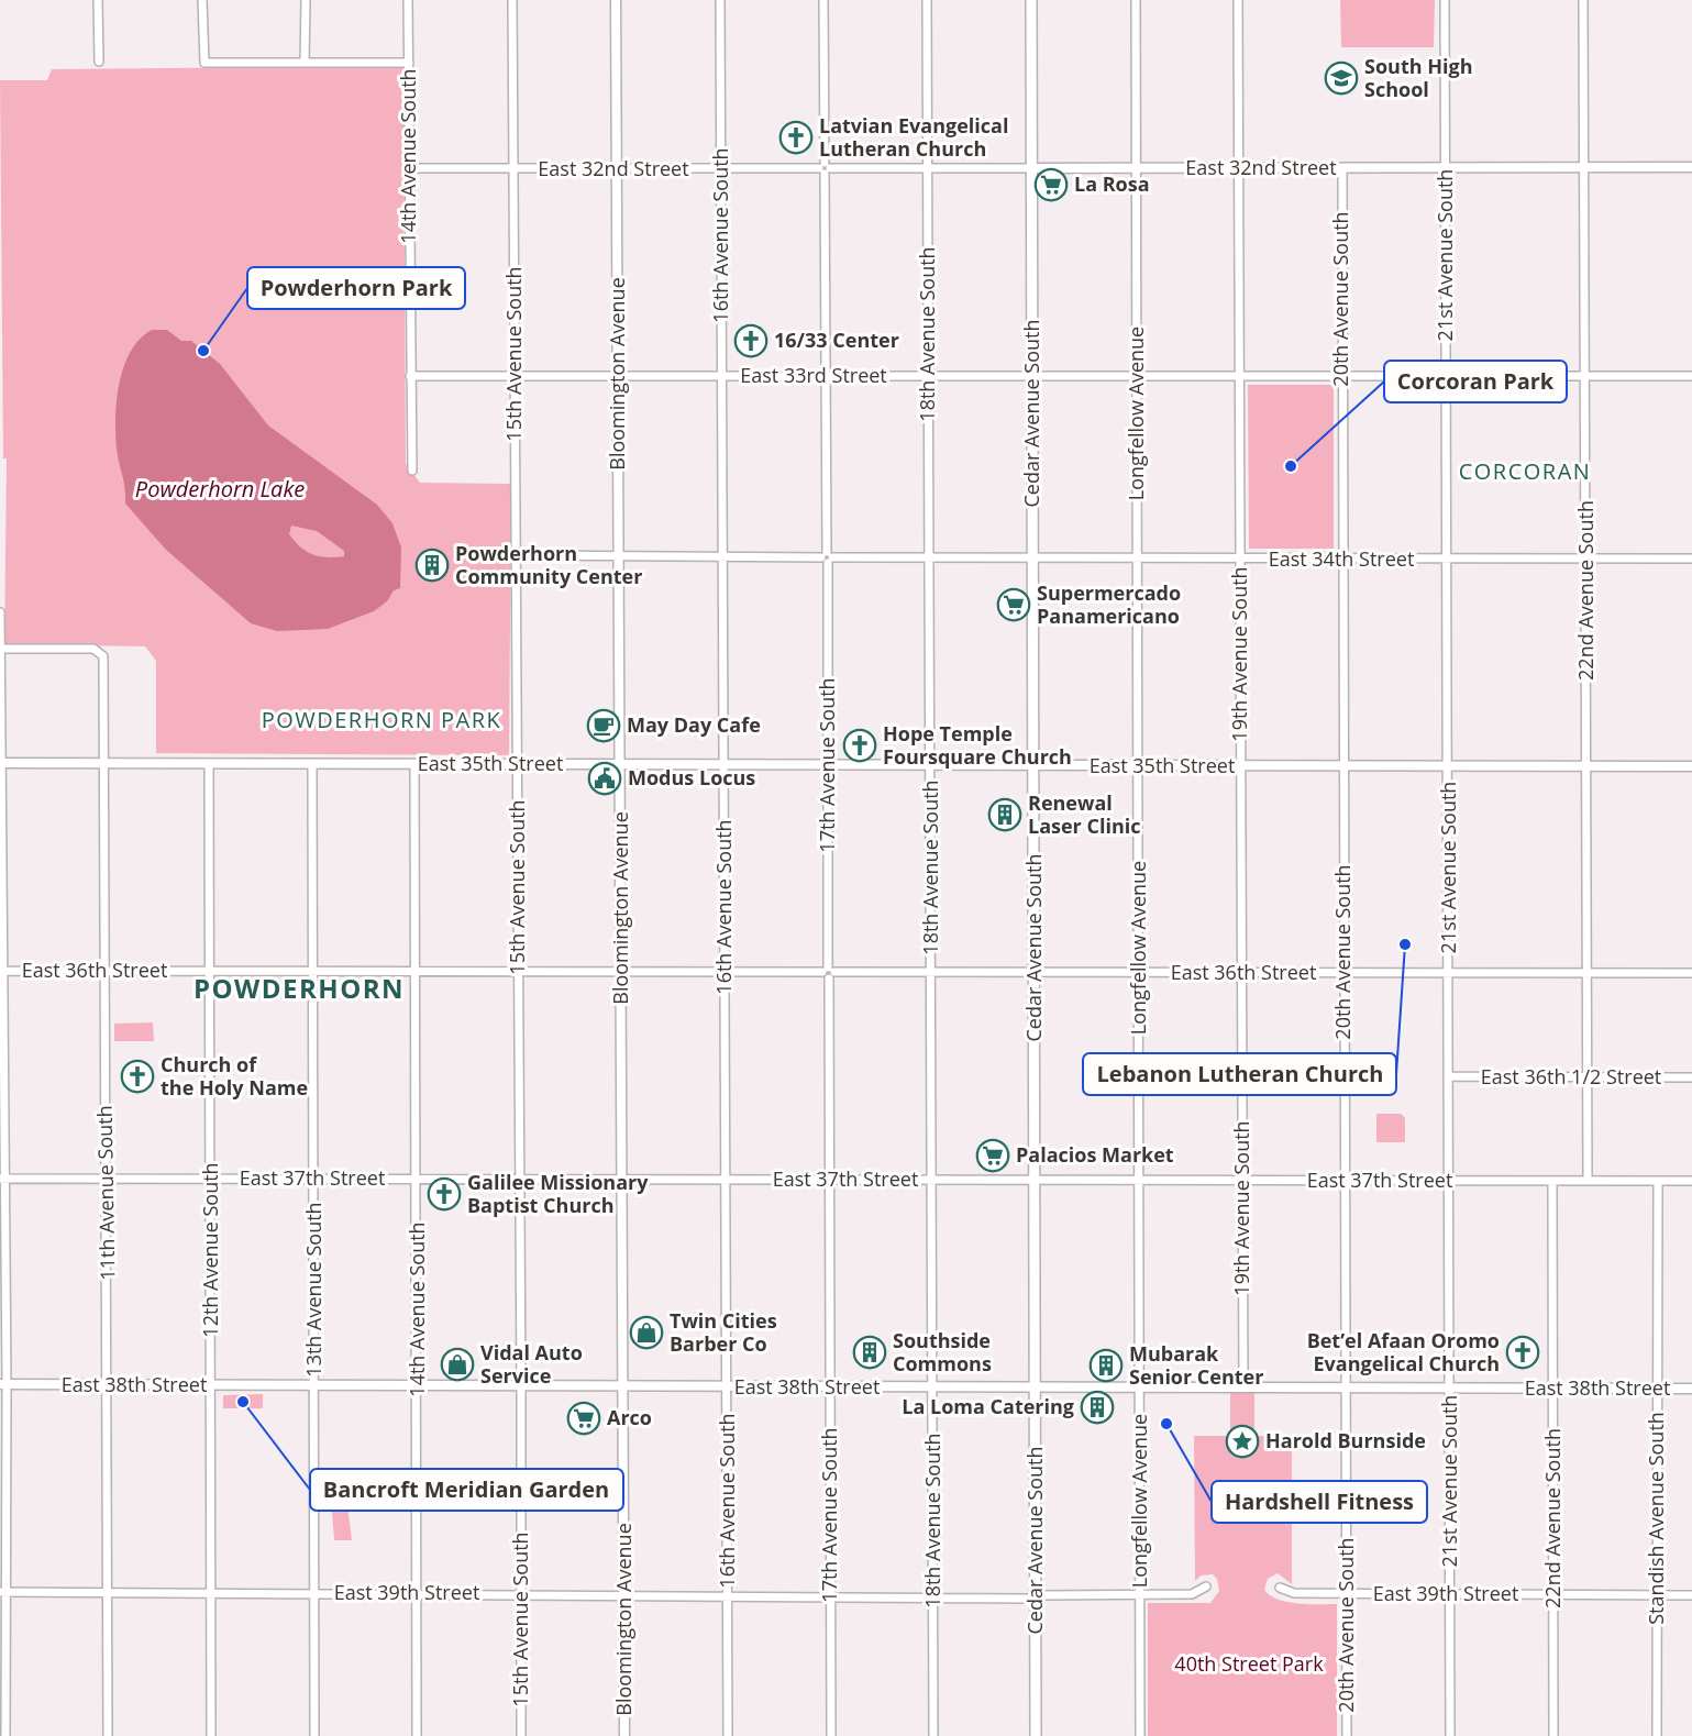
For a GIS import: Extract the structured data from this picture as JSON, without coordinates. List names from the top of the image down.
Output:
{
  "streets": {
    "main road": ["Cedar Avenue South"],
    "street": [
      "14th Avenue South",
      "East 32nd Street",
      "16th Avenue South",
      "21st Avenue South",
      "20th Avenue South",
      "18th Avenue South",
      "15th Avenue South",
      "Bloomington Avenue",
      "East 33rd Street",
      "Longfellow Avenue",
      "East 34th Street",
      "22nd Avenue South",
      "19th Avenue South",
      "East 35th Street",
      "17th Avenue South",
      "East 36th Street",
      "East 36th 1/2 Street",
      "East 37th Street",
      "11th Avenue South",
      "12th Avenue South",
      "13th Avenue South",
      "East 38th Street",
      "Standish Avenue South",
      "East 39th Street"
    ]
  },
  "crossings": [
    ["14th Avenue South", "East 32nd Street"],
    ["14th Avenue South", "East 33rd Street"],
    ["14th Avenue South", "East 35th Street"],
    ["14th Avenue South", "East 36th Street"],
    ["14th Avenue South", "East 37th Street"],
    ["14th Avenue South", "East 38th Street"],
    ["14th Avenue South", "East 39th Street"],
    ["East 32nd Street", "16th Avenue South"],
    ["East 32nd Street", "21st Avenue South"],
    ["East 32nd Street", "20th Avenue South"],
    ["East 32nd Street", "18th Avenue South"],
    ["East 32nd Street", "15th Avenue South"],
    ["East 32nd Street", "Bloomington Avenue"],
    ["East 32nd Street", "Cedar Avenue South"],
    ["East 32nd Street", "Longfellow Avenue"],
    ["East 32nd Street", "22nd Avenue South"],
    ["East 32nd Street", "19th Avenue South"],
    ["East 32nd Street", "17th Avenue South"],
    ["16th Avenue South", "East 33rd Street"],
    ["16th Avenue South", "East 34th Street"],
    ["16th Avenue South", "East 35th Street"],
    ["16th Avenue South", "East 36th Street"],
    ["16th Avenue South", "East 37th Street"],
    ["16th Avenue South", "East 38th Street"],
    ["16th Avenue South", "East 39th Street"],
    ["21st Avenue South", "East 33rd Street"],
    ["21st Avenue South", "East 34th Street"],
    ["21st Avenue South", "East 35th Street"],
    ["21st Avenue South", "East 36th Street"],
    ["21st Avenue South", "East 36th 1/2 Street"],
    ["21st Avenue South", "East 37th Street"],
    ["21st Avenue South", "East 38th Street"],
    ["21st Avenue South", "East 39th Street"],
    ["20th Avenue South", "East 33rd Street"],
    ["20th Avenue South", "East 34th Street"],
    ["20th Avenue South", "East 35th Street"],
    ["20th Avenue South", "East 36th Street"],
    ["20th Avenue South", "East 37th Street"],
    ["20th Avenue South", "East 38th Street"],
    ["20th Avenue South", "East 39th Street"],
    ["18th Avenue South", "East 33rd Street"],
    ["18th Avenue South", "East 34th Street"],
    ["18th Avenue South", "East 35th Street"],
    ["18th Avenue South", "East 36th Street"],
    ["18th Avenue South", "East 37th Street"],
    ["18th Avenue South", "East 38th Street"],
    ["18th Avenue South", "East 39th Street"],
    ["15th Avenue South", "East 33rd Street"],
    ["15th Avenue South", "East 34th Street"],
    ["15th Avenue South", "East 35th Street"],
    ["15th Avenue South", "East 36th Street"],
    ["15th Avenue South", "East 37th Street"],
    ["15th Avenue South", "East 38th Street"],
    ["15th Avenue South", "East 39th Street"],
    ["Bloomington Avenue", "East 33rd Street"],
    ["Bloomington Avenue", "East 34th Street"],
    ["Bloomington Avenue", "East 35th Street"],
    ["Bloomington Avenue", "East 36th Street"],
    ["Bloomington Avenue", "East 37th Street"],
    ["Bloomington Avenue", "East 38th Street"],
    ["Bloomington Avenue", "East 39th Street"],
    ["East 33rd Street", "Cedar Avenue South"],
    ["East 33rd Street", "Longfellow Avenue"],
    ["East 33rd Street", "22nd Avenue South"],
    ["East 33rd Street", "19th Avenue South"],
    ["East 33rd Street", "17th Avenue South"],
    ["Cedar Avenue South", "East 34th Street"],
    ["Cedar Avenue South", "East 35th Street"],
    ["Cedar Avenue South", "East 36th Street"],
    ["Cedar Avenue South", "East 37th Street"],
    ["Cedar Avenue South", "East 38th Street"],
    ["Cedar Avenue South", "East 39th Street"],
    ["Longfellow Avenue", "East 34th Street"],
    ["Longfellow Avenue", "East 35th Street"],
    ["Longfellow Avenue", "East 36th Street"],
    ["Longfellow Avenue", "East 37th Street"],
    ["Longfellow Avenue", "East 38th Street"],
    ["Longfellow Avenue", "East 39th Street"],
    ["East 34th Street", "22nd Avenue South"],
    ["East 34th Street", "19th Avenue South"],
    ["East 34th Street", "17th Avenue South"],
    ["22nd Avenue South", "East 35th Street"],
    ["22nd Avenue South", "East 36th Street"],
    ["22nd Avenue South", "East 36th 1/2 Street"],
    ["22nd Avenue South", "East 37th Street"],
    ["22nd Avenue South", "East 38th Street"],
    ["22nd Avenue South", "East 39th Street"],
    ["19th Avenue South", "East 35th Street"],
    ["19th Avenue South", "East 36th Street"],
    ["19th Avenue South", "East 37th Street"],
    ["19th Avenue South", "East 38th Street"],
    ["East 35th Street", "17th Avenue South"],
    ["East 35th Street", "11th Avenue South"],
    ["East 35th Street", "12th Avenue South"],
    ["East 35th Street", "13th Avenue South"],
    ["17th Avenue South", "East 36th Street"],
    ["17th Avenue South", "East 37th Street"],
    ["17th Avenue South", "East 38th Street"],
    ["17th Avenue South", "East 39th Street"],
    ["East 36th Street", "11th Avenue South"],
    ["East 36th Street", "12th Avenue South"],
    ["East 36th Street", "13th Avenue South"],
    ["East 37th Street", "11th Avenue South"],
    ["East 37th Street", "12th Avenue South"],
    ["East 37th Street", "13th Avenue South"],
    ["East 37th Street", "Standish Avenue South"],
    ["11th Avenue South", "East 38th Street"],
    ["11th Avenue South", "East 39th Street"],
    ["12th Avenue South", "East 38th Street"],
    ["12th Avenue South", "East 39th Street"],
    ["13th Avenue South", "East 38th Street"],
    ["13th Avenue South", "East 39th Street"],
    ["East 38th Street", "Standish Avenue South"],
    ["Standish Avenue South", "East 39th Street"]
  ],
  "districts": ["CORCORAN", "POWDERHORN PARK", "POWDERHORN"],
  "water": ["Powderhorn Lake"],
  "parks": ["40th Street Park"],
  "places": {
    "school or university": ["South High School"],
    "church": [
      "Latvian Evangelical Lutheran Church",
      "16/33 Center",
      "Hope Temple Foursquare Church",
      "Church of the Holy Name",
      "Galilee Missionary Baptist Church",
      "Bet’el Afaan Oromo Evangelical Church"
    ],
    "supermarket": [
      "La Rosa",
      "Supermercado Panamericano",
      "Palacios Market",
      "Arco"
    ],
    "other": [
      "Powderhorn Park",
      "Corcoran Park",
      "Lebanon Lutheran Church",
      "Bancroft Meridian Garden",
      "Hardshell Fitness"
    ],
    "building": [
      "Powderhorn Community Center",
      "Renewal Laser Clinic",
      "Southside Commons",
      "Mubarak Senior Center",
      "La Loma Catering"
    ],
    "cafe": ["May Day Cafe"],
    "public building": ["Modus Locus"],
    "shop": ["Twin Cities Barber Co", "Vidal Auto Service"],
    "place": ["Harold Burnside"]
  }
}
